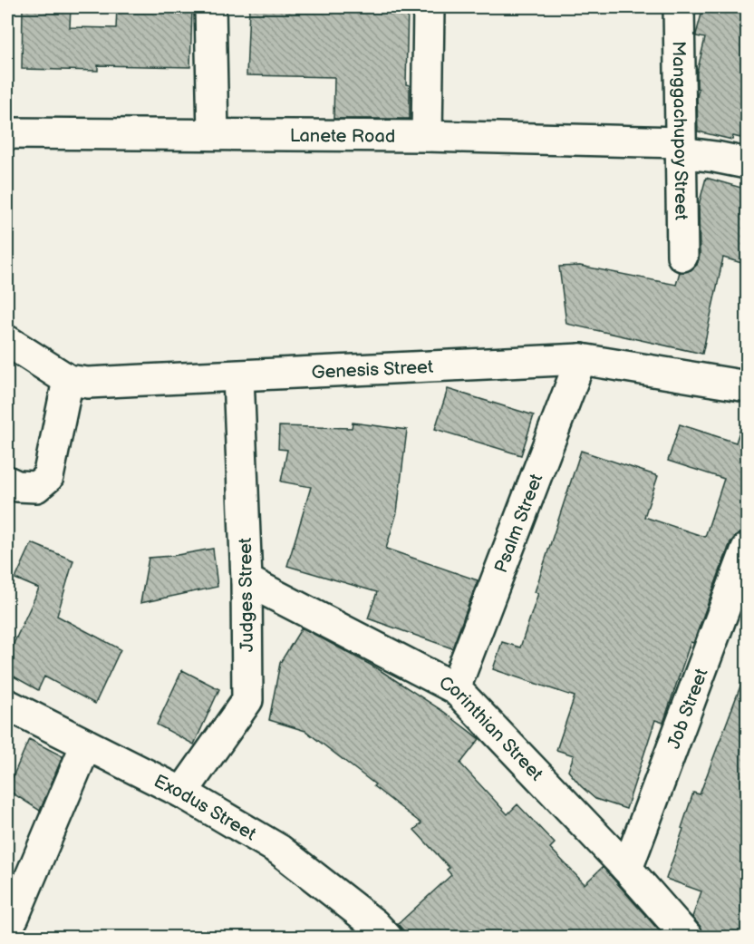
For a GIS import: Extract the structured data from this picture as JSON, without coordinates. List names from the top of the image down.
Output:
{
  "streets": {
    "street": [
      "Manggachupoy Street",
      "Lanete Road",
      "Genesis Street",
      "Psalm Street",
      "Judges Street",
      "Job Street",
      "Corinthian Street",
      "Exodus Street"
    ]
  },
  "crossings": [
    ["Manggachupoy Street", "Lanete Road"],
    ["Genesis Street", "Psalm Street"],
    ["Genesis Street", "Judges Street"],
    ["Psalm Street", "Corinthian Street"],
    ["Judges Street", "Corinthian Street"],
    ["Judges Street", "Exodus Street"],
    ["Job Street", "Corinthian Street"]
  ]
}
